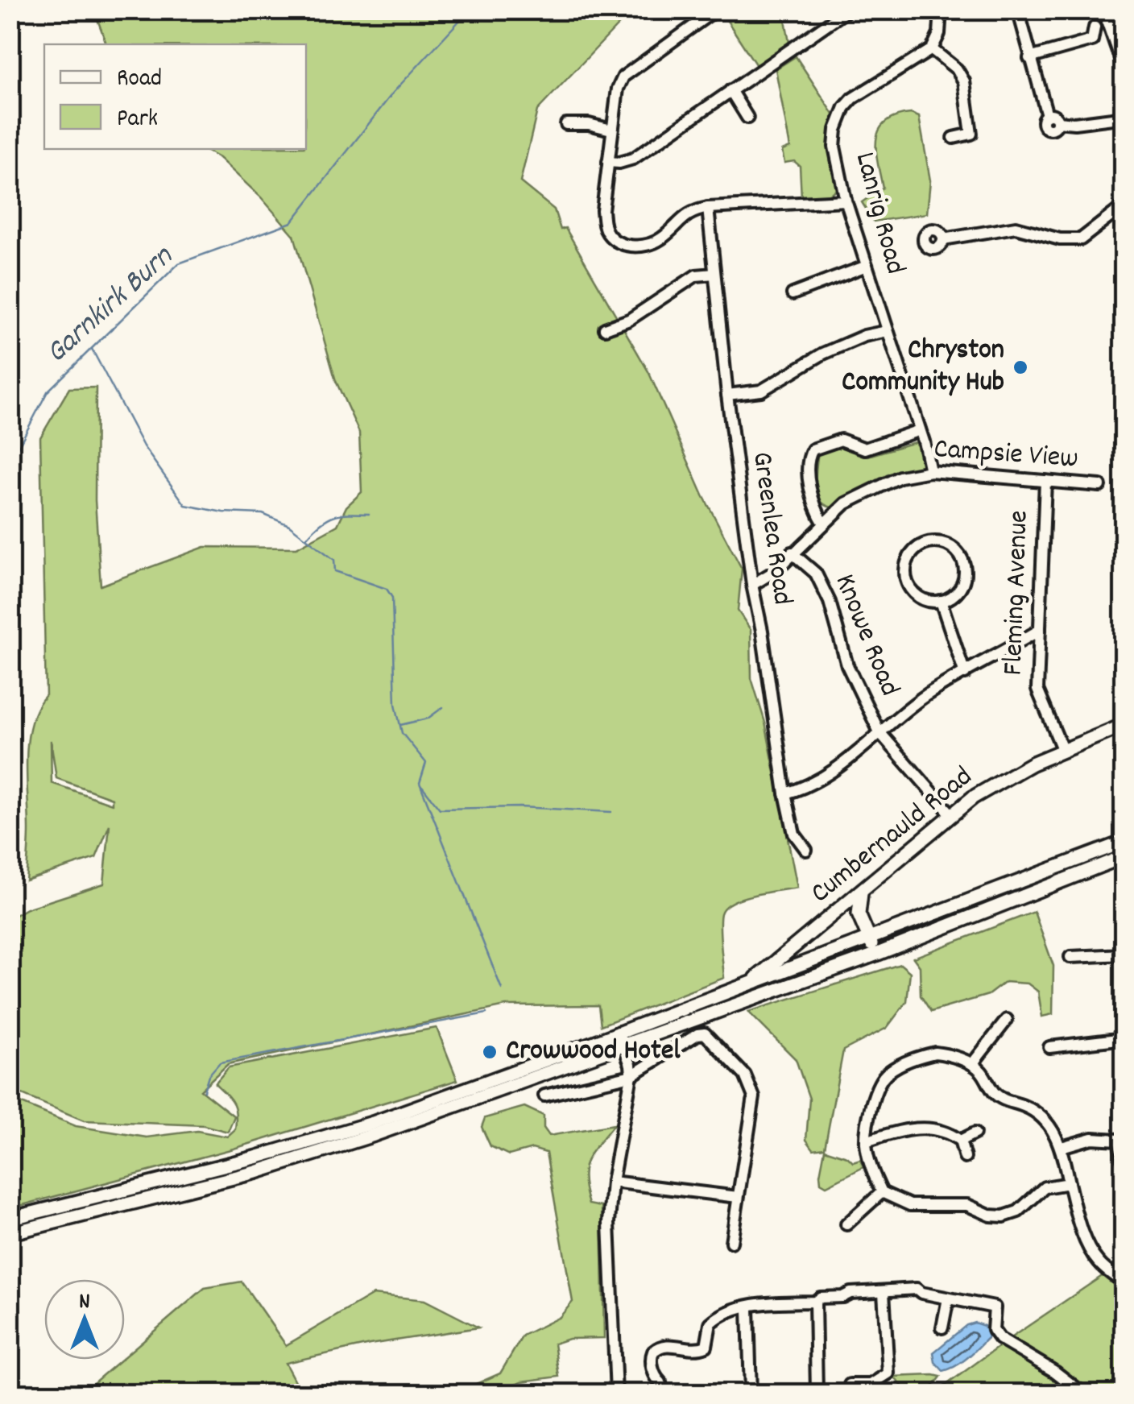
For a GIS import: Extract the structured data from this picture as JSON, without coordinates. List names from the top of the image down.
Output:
{
  "streets": {
    "main road": ["Cumbernauld Road"],
    "street": [
      "Lanrig Road",
      "Campsie View",
      "Greenlea Road",
      "Fleming Avenue",
      "Knowe Road"
    ]
  },
  "crossings": [
    ["Lanrig Road", "Campsie View"],
    ["Campsie View", "Greenlea Road"],
    ["Campsie View", "Fleming Avenue"],
    ["Campsie View", "Knowe Road"],
    ["Fleming Avenue", "Cumbernauld Road"],
    ["Knowe Road", "Cumbernauld Road"]
  ],
  "water": ["Garnkirk Burn"],
  "places": ["Chryston Community Hub", "Crowwood Hotel"],
  "legend": ["Road", "Park"],
  "north": "top"
}
